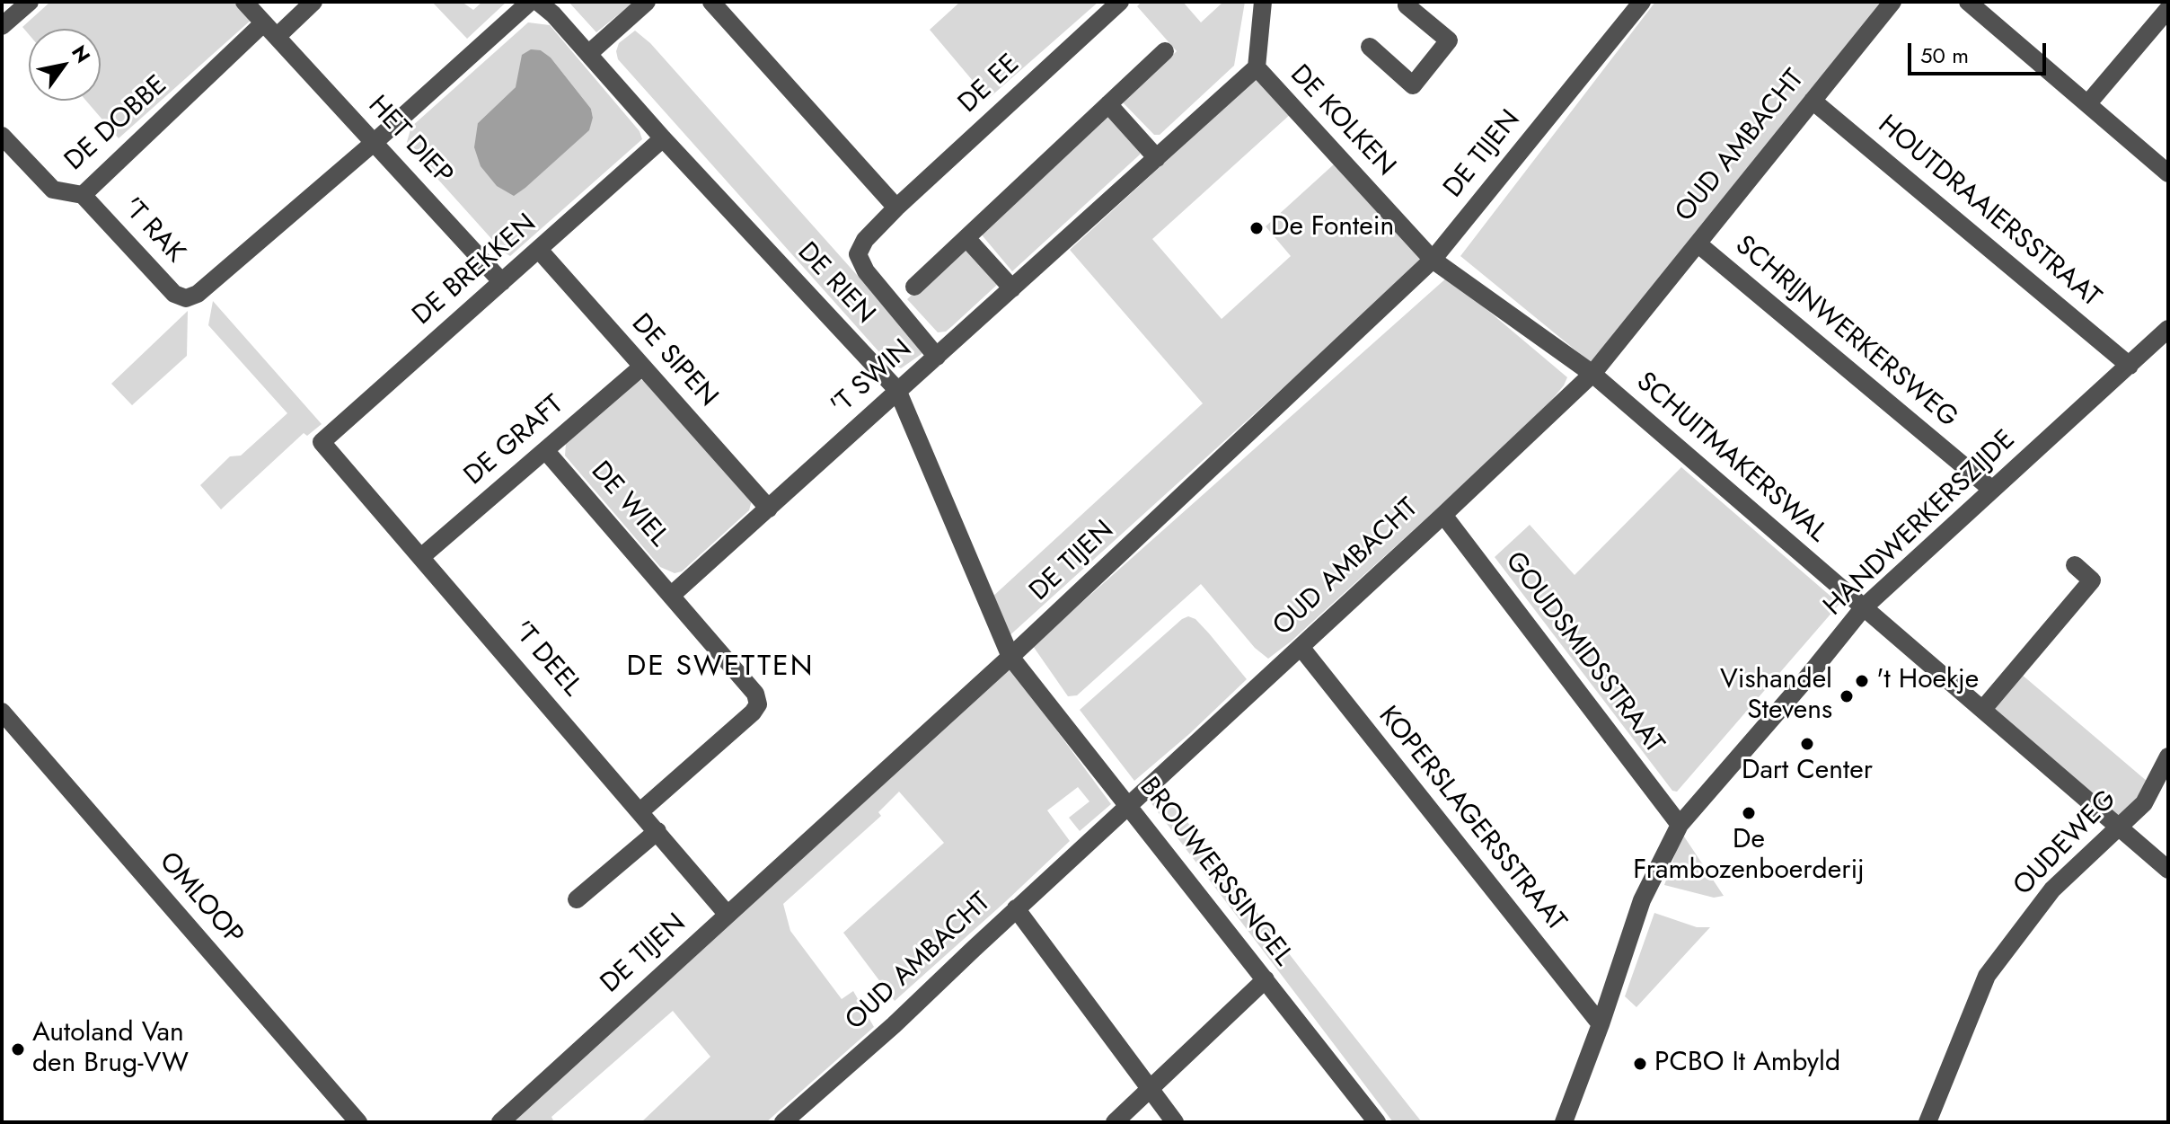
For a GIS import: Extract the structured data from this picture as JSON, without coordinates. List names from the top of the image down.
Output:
{
  "streets": {
    "street": [
      "DE EE",
      "DE KOLKEN",
      "DE DOBBE",
      "HET DIEP",
      "OUD AMBACHT",
      "DE TIJEN",
      "HOUTDRAAIERSSTRAAT",
      "'T RAK",
      "DE BREKKEN",
      "DE RIEN",
      "SCHRIJNWERKERSWEG",
      "DE SIPEN",
      "'T SWIN",
      "DE GRAFT",
      "SCHUITMAKERSWAL",
      "DE WIEL",
      "HANDWERKERSZIJDE",
      "GOUDSMIDSSTRAAT",
      "'T DEEL",
      "KOPERSLAGERSSTRAAT",
      "OUDEWEG",
      "BROUWERSSINGEL",
      "OMLOOP"
    ]
  },
  "crossings": [
    ["DE EE", "'T SWIN"],
    ["DE KOLKEN", "DE TIJEN"],
    ["DE KOLKEN", "'T SWIN"],
    ["DE KOLKEN", "SCHUITMAKERSWAL"],
    ["DE DOBBE", "HET DIEP"],
    ["DE DOBBE", "'T RAK"],
    ["HET DIEP", "'T RAK"],
    ["HET DIEP", "DE BREKKEN"],
    ["OUD AMBACHT", "HOUTDRAAIERSSTRAAT"],
    ["OUD AMBACHT", "SCHRIJNWERKERSWEG"],
    ["OUD AMBACHT", "SCHUITMAKERSWAL"],
    ["OUD AMBACHT", "GOUDSMIDSSTRAAT"],
    ["OUD AMBACHT", "KOPERSLAGERSSTRAAT"],
    ["OUD AMBACHT", "BROUWERSSINGEL"],
    ["DE TIJEN", "DE RIEN"],
    ["DE TIJEN", "SCHUITMAKERSWAL"],
    ["DE TIJEN", "'T DEEL"],
    ["DE TIJEN", "BROUWERSSINGEL"],
    ["HOUTDRAAIERSSTRAAT", "HANDWERKERSZIJDE"],
    ["DE BREKKEN", "DE RIEN"],
    ["DE BREKKEN", "DE SIPEN"],
    ["DE BREKKEN", "'T DEEL"],
    ["DE RIEN", "'T SWIN"],
    ["DE RIEN", "BROUWERSSINGEL"],
    ["SCHRIJNWERKERSWEG", "HANDWERKERSZIJDE"],
    ["DE SIPEN", "'T SWIN"],
    ["DE SIPEN", "DE GRAFT"],
    ["DE GRAFT", "DE WIEL"],
    ["DE GRAFT", "'T DEEL"],
    ["SCHUITMAKERSWAL", "HANDWERKERSZIJDE"],
    ["SCHUITMAKERSWAL", "OUDEWEG"],
    ["DE WIEL", "'T DEEL"],
    ["HANDWERKERSZIJDE", "GOUDSMIDSSTRAAT"],
    ["HANDWERKERSZIJDE", "KOPERSLAGERSSTRAAT"]
  ],
  "districts": ["DE SWETTEN"],
  "places": [
    "De Fontein",
    "'t Hoekje",
    "Vishandel Stevens",
    "Dart Center",
    "De Frambozenboerderij",
    "Autoland Van den Brug-VW",
    "PCBO It Ambyld"
  ],
  "scale_bar": "50 m",
  "north": "top right"
}
